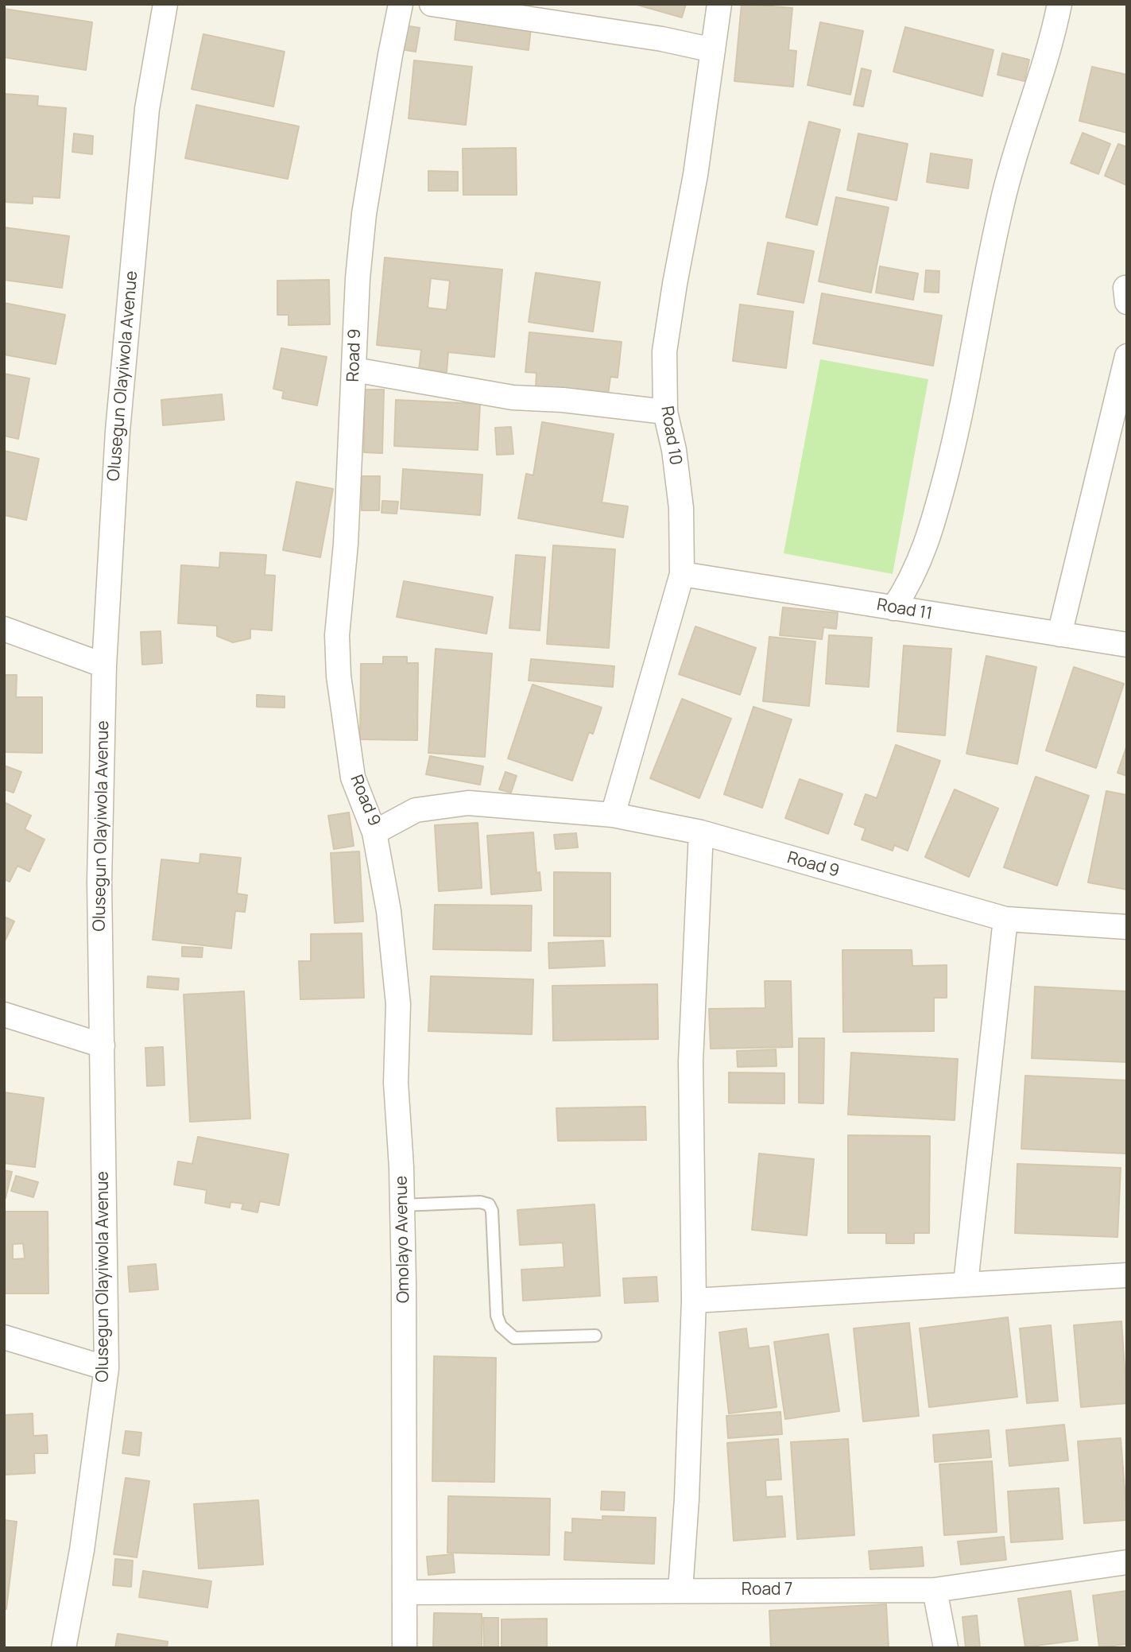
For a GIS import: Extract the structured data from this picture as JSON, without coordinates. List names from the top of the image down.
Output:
{
  "streets": {
    "street": [
      "Road 9",
      "Olusegun Olayiwola Avenue",
      "Road 10",
      "Road 11",
      "Omolayo Avenue",
      "Road 7"
    ]
  },
  "crossings": [
    ["Road 9", "Road 10"],
    ["Road 9", "Omolayo Avenue"],
    ["Road 10", "Road 11"],
    ["Omolayo Avenue", "Road 7"]
  ]
}
